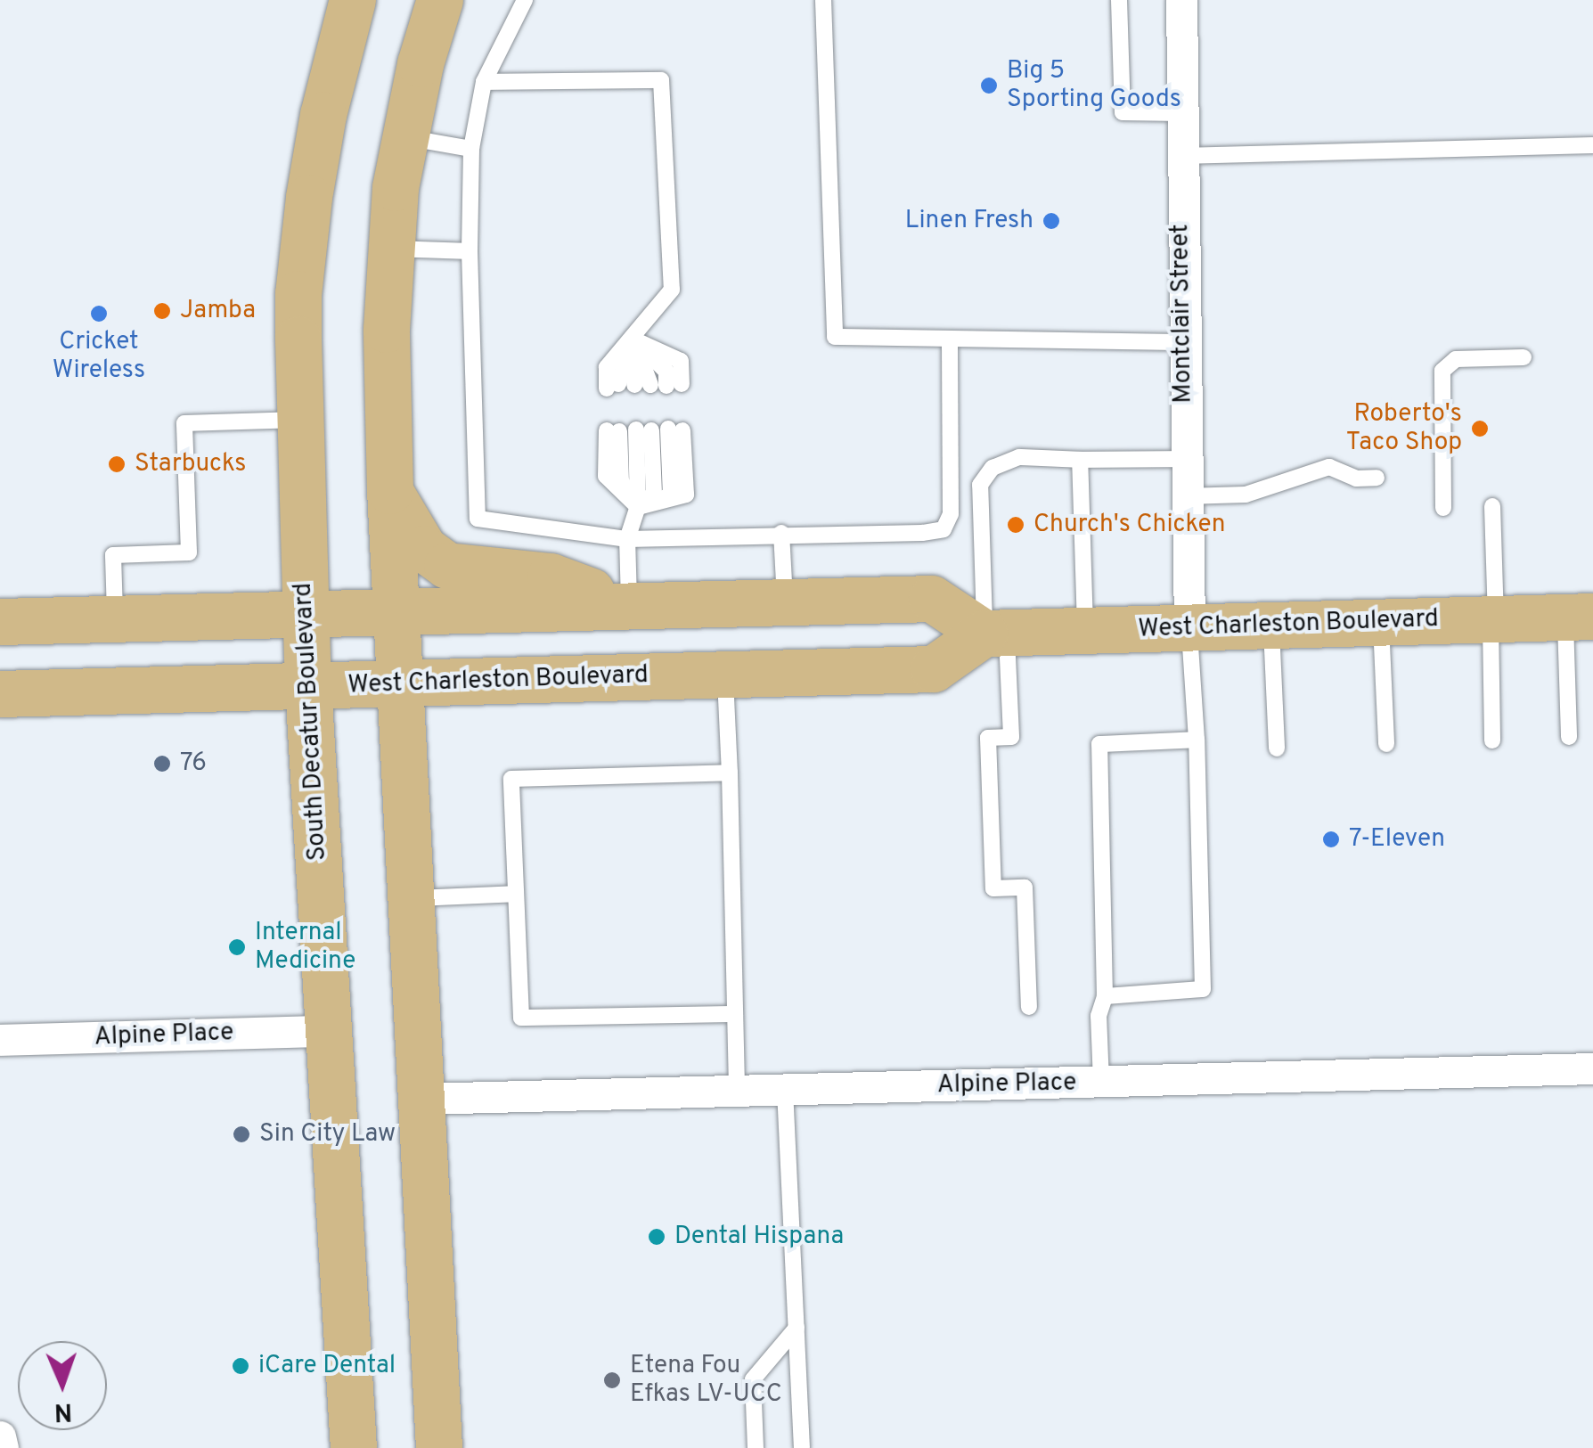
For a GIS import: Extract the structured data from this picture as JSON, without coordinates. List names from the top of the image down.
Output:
{
  "streets": {
    "main road": ["West Charleston Boulevard", "South Decatur Boulevard"],
    "street": ["Montclair Street", "Alpine Place"]
  },
  "crossings": [
    ["Montclair Street", "West Charleston Boulevard"],
    ["West Charleston Boulevard", "South Decatur Boulevard"],
    ["South Decatur Boulevard", "Alpine Place"]
  ],
  "places": [
    "Big 5 Sporting Goods",
    "Linen Fresh",
    "Jamba",
    "Cricket Wireless",
    "Roberto's Taco Shop",
    "Starbucks",
    "Church's Chicken",
    "76",
    "7-Eleven",
    "Internal Medicine",
    "Sin City Law",
    "Dental Hispana",
    "iCare Dental",
    "Etena Fou Efkas LV-UCC"
  ],
  "north": "bottom"
}
